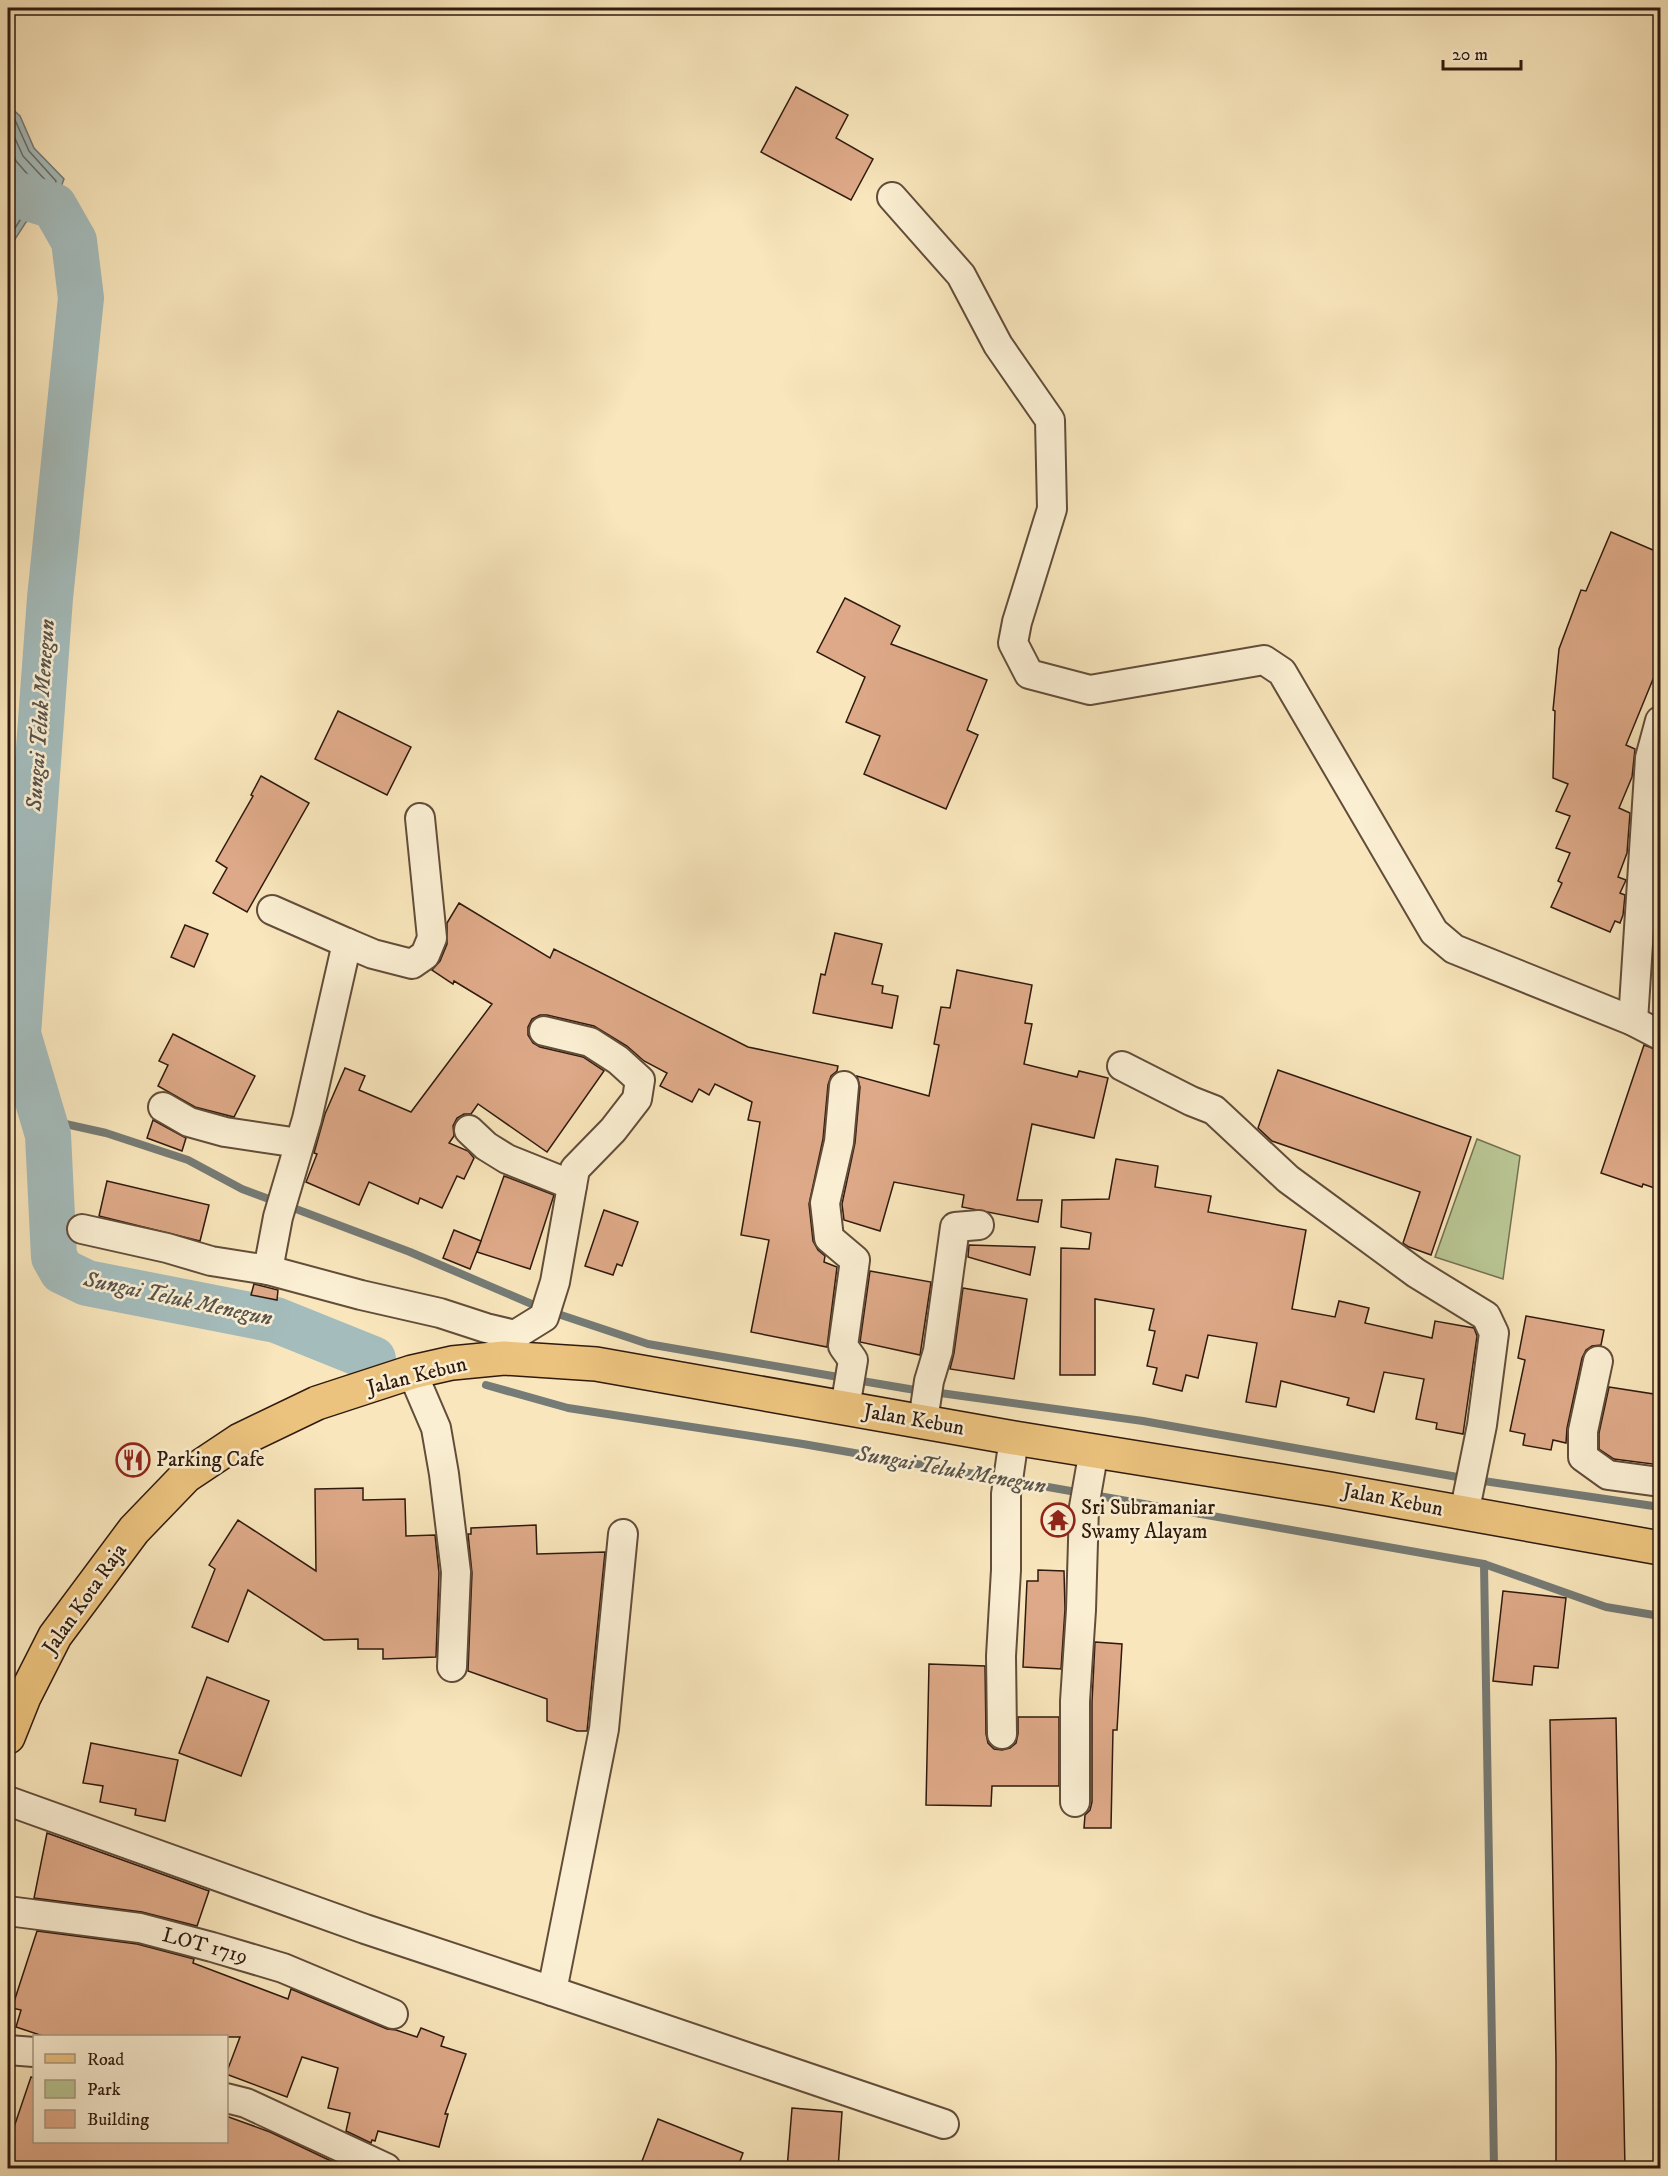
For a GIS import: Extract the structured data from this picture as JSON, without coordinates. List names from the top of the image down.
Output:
{
  "streets": {
    "main road": ["Jalan Kebun", "Jalan Kota Raja"],
    "street": ["LOT 1719"]
  },
  "crossings": [
    ["Jalan Kebun", "Jalan Kota Raja"]
  ],
  "water": ["Sungai Teluk Menegun"],
  "places": {
    "restaurant": ["Parking Cafe"],
    "temple": ["Sri Subramaniar Swamy Alayam"]
  },
  "legend": ["Road", "Park", "Building"],
  "scale_bar": "20 m"
}
